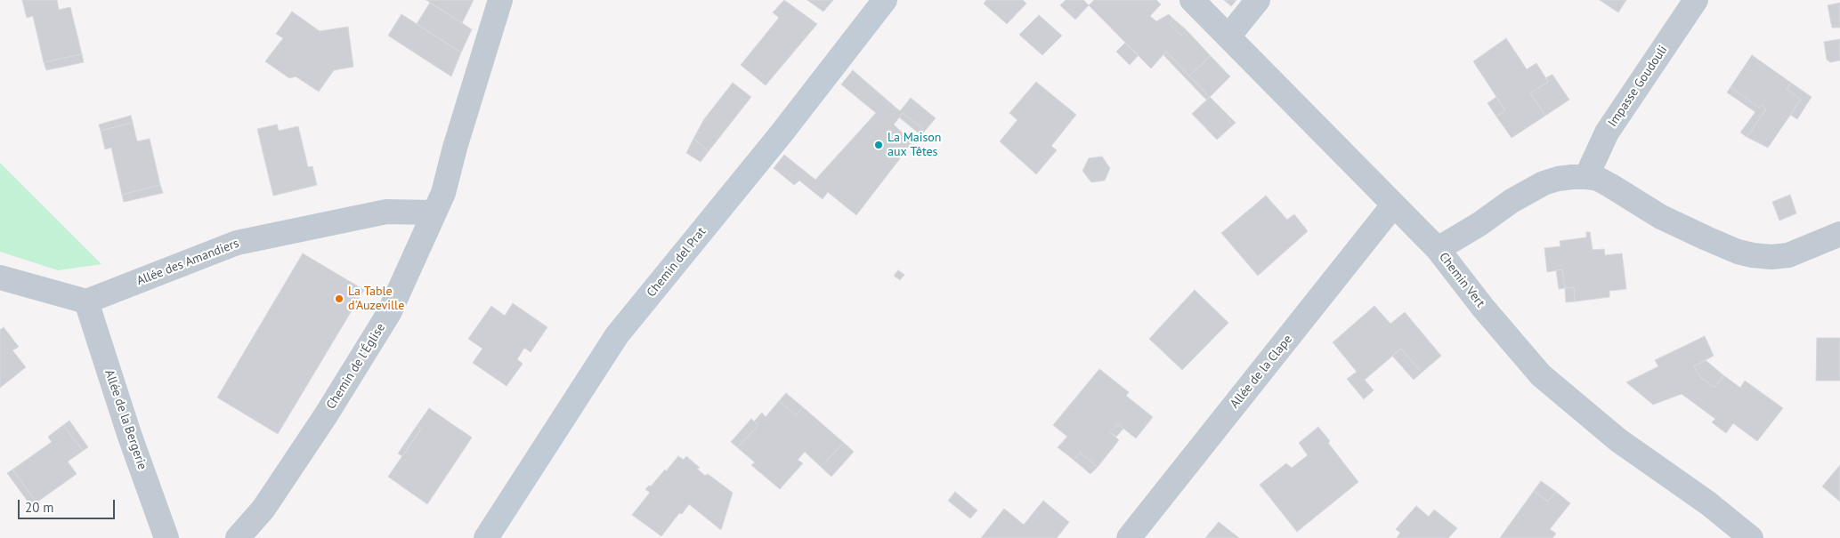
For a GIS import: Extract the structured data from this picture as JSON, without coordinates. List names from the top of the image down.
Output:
{
  "streets": {
    "street": [
      "Impasse Goudouli",
      "Allée des Amandiers",
      "Chemin del Prat",
      "Chemin Vert",
      "Chemin de l'Église",
      "Allée de la Clape",
      "Allée de la Bergerie"
    ]
  },
  "crossings": [
    ["Allée des Amandiers", "Chemin de l'Église"],
    ["Allée des Amandiers", "Allée de la Bergerie"],
    ["Chemin Vert", "Allée de la Clape"]
  ],
  "places": ["La Maison aux Têtes", "La Table d'Auzeville"],
  "scale_bar": "20 m"
}
